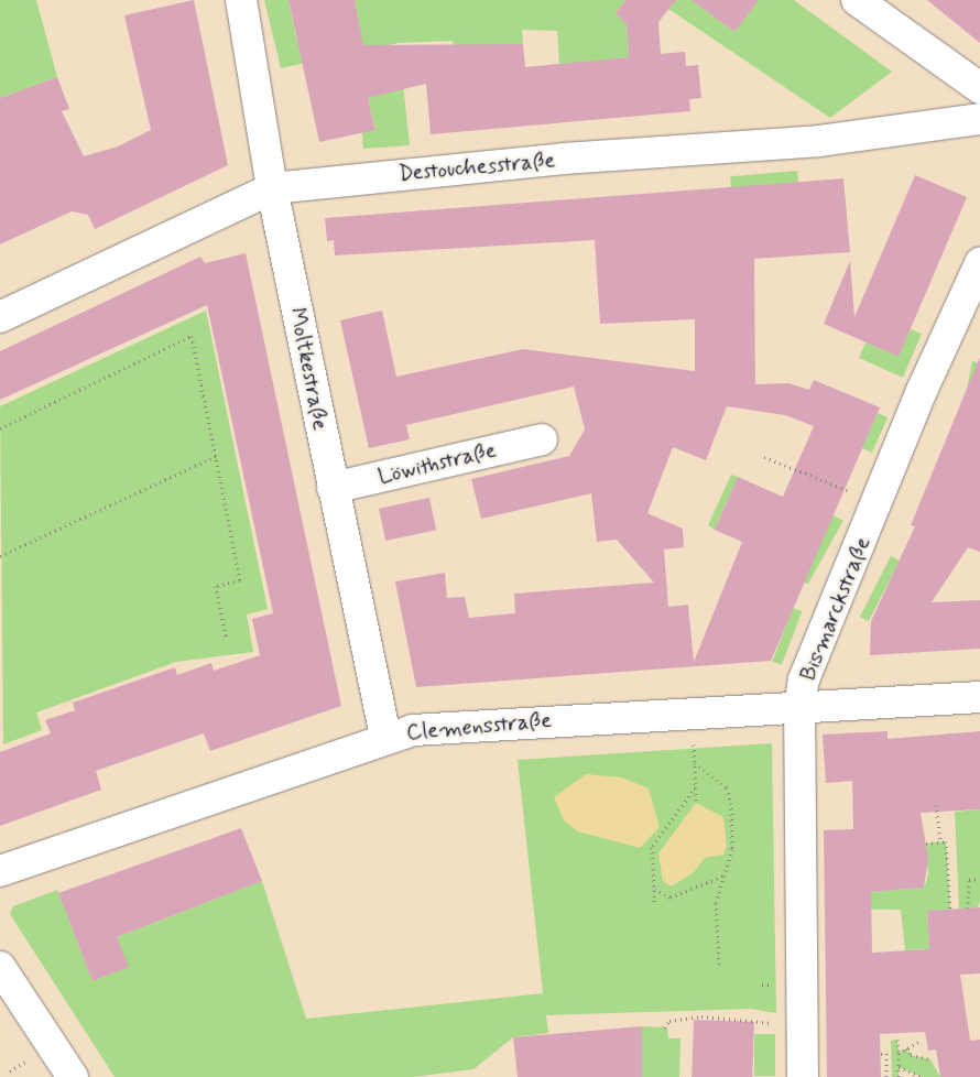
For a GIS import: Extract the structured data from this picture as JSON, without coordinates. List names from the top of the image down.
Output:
{
  "streets": {
    "street": [
      "Destouchesstraße",
      "Moltkestraße",
      "Löwithstraße",
      "Bismarckstraße",
      "Clemensstraße"
    ]
  },
  "crossings": [
    ["Destouchesstraße", "Moltkestraße"],
    ["Moltkestraße", "Löwithstraße"],
    ["Moltkestraße", "Clemensstraße"],
    ["Bismarckstraße", "Clemensstraße"]
  ]
}
